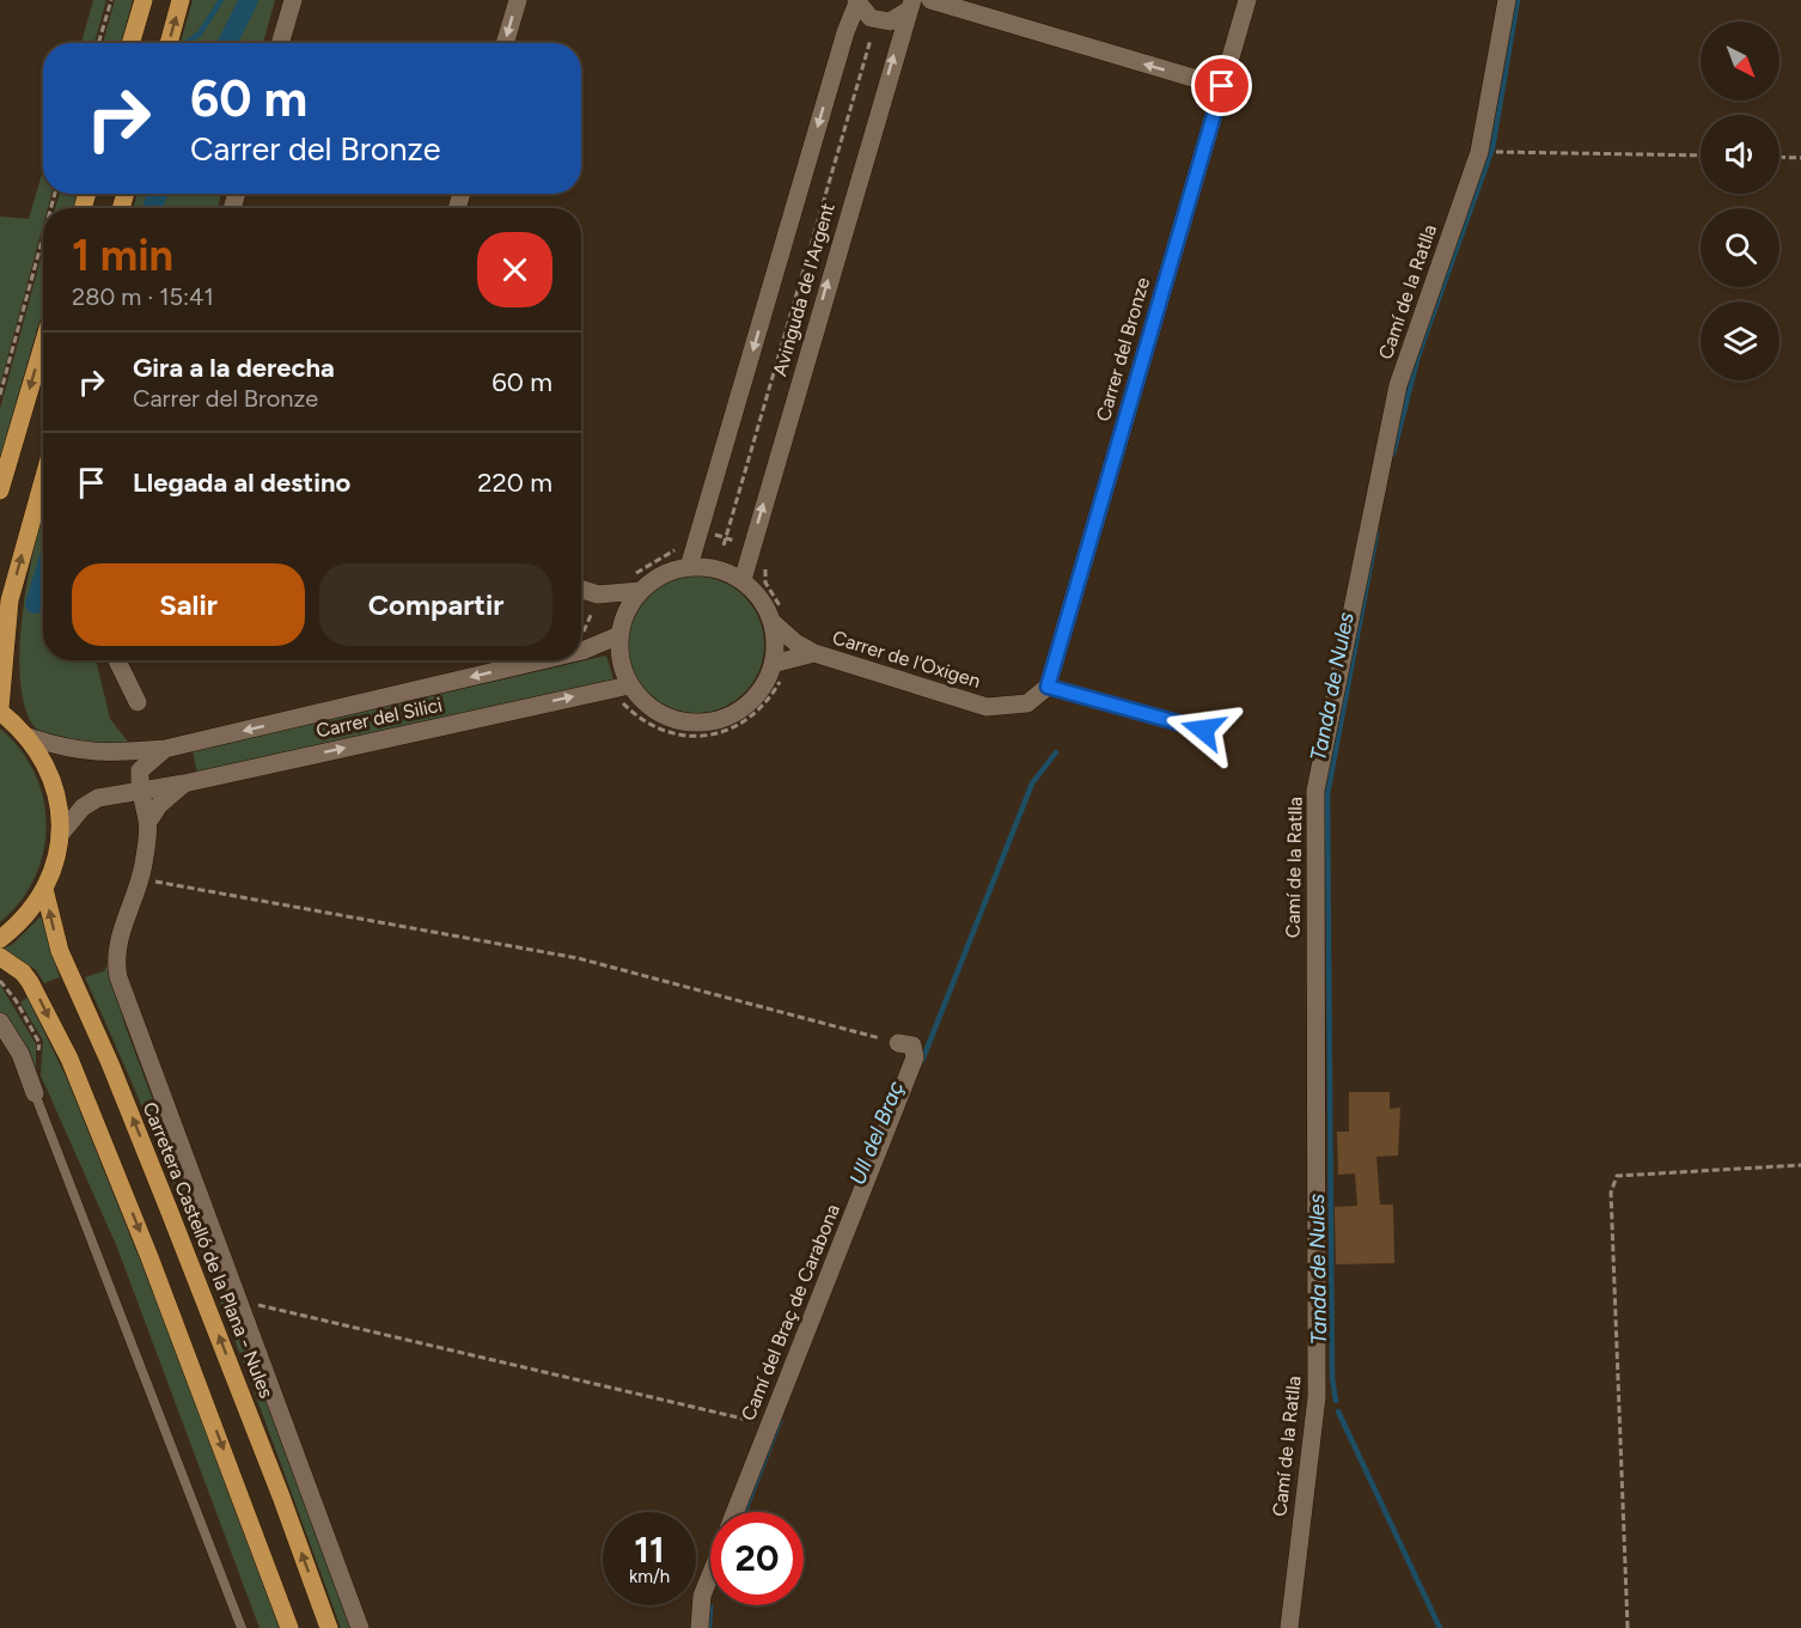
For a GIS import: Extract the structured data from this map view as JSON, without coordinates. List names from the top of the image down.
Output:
{
  "streets": {
    "main road": ["Carretera Castelló de la Plana - Nules"],
    "street": [
      "Avinguda de l'Argent",
      "Camí de la Ratlla",
      "Carrer del Bronze",
      "Carrer de l'Oxigen",
      "Carrer del Silici",
      "Camí del Braç de Carabona"
    ]
  },
  "crossings": [
    ["Avinguda de l'Argent", "Carrer de l'Oxigen"],
    ["Avinguda de l'Argent", "Carrer del Silici"],
    ["Carrer del Bronze", "Carrer de l'Oxigen"],
    ["Carrer de l'Oxigen", "Carrer del Silici"]
  ],
  "water": ["Tanda de Nules", "Ull del Braç"],
  "north": "bottom right",
  "page": {
    "turn": ["60 m", "Carrer del Bronze"],
    "heading": ["1 min", "280 m · 15:41"],
    "list": [
      {
        "name": "Gira a la derecha",
        "note": "Carrer del Bronze",
        "value": "60 m"
      },
      {
        "name": "Llegada al destino",
        "value": "220 m"
      }
    ],
    "buttons": ["Salir", "Compartir"],
    "speed": "11 km/h",
    "limit": "20"
  }
}
